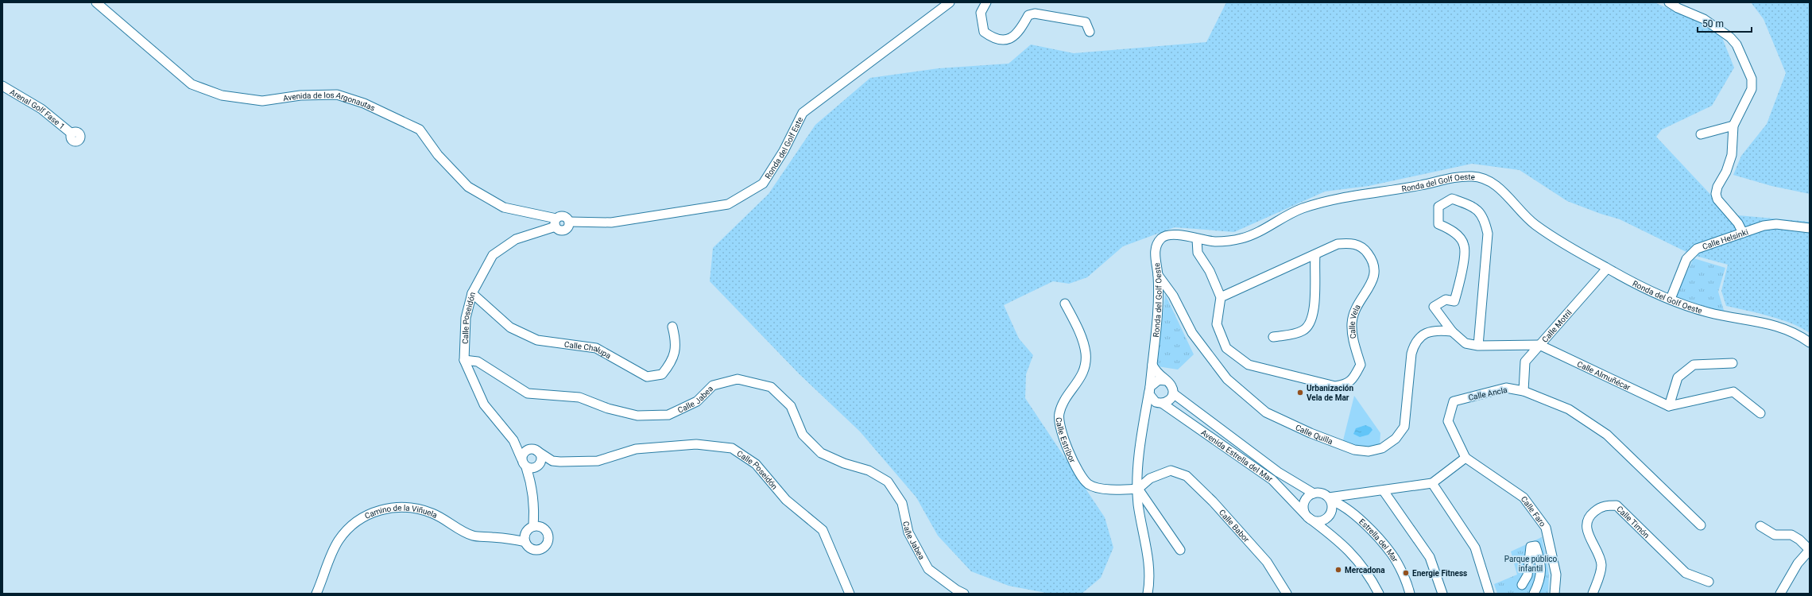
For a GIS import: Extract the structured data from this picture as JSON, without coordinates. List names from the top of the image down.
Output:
{
  "streets": {
    "street": [
      "Avenida de los Argonautas",
      "Arenal Golf Fase 1",
      "Ronda del Golf Este",
      "Ronda del Golf Oeste",
      "Calle Helsinki",
      "Calle Poseidón",
      "Calle Vela",
      "Calle Motril",
      "Calle Chalupa",
      "Calle Almuñécar",
      "Calle Ancla",
      "Calle Jabea",
      "Calle Quilla",
      "Calle Estribor",
      "Avenida Estrella del Mar",
      "Calle Faro",
      "Camino de la Viñuela",
      "Calle Timón",
      "Calle Babor",
      "Estrella del Mar"
    ]
  },
  "crossings": [
    ["Avenida de los Argonautas", "Ronda del Golf Este"],
    ["Avenida de los Argonautas", "Calle Poseidón"],
    ["Ronda del Golf Este", "Calle Poseidón"],
    ["Ronda del Golf Oeste", "Calle Helsinki"],
    ["Ronda del Golf Oeste", "Calle Motril"],
    ["Ronda del Golf Oeste", "Calle Quilla"],
    ["Ronda del Golf Oeste", "Calle Estribor"],
    ["Ronda del Golf Oeste", "Avenida Estrella del Mar"],
    ["Ronda del Golf Oeste", "Calle Babor"],
    ["Calle Poseidón", "Calle Chalupa"],
    ["Calle Poseidón", "Calle Jabea"],
    ["Calle Motril", "Calle Almuñécar"],
    ["Calle Motril", "Calle Ancla"],
    ["Calle Ancla", "Calle Faro"],
    ["Calle Estribor", "Calle Babor"],
    ["Avenida Estrella del Mar", "Estrella del Mar"]
  ],
  "parks": ["Parque público infantil"],
  "places": ["Urbanización Vela de Mar", "Mercadona", "Energie Fitness"],
  "scale_bar": "50 m"
}
